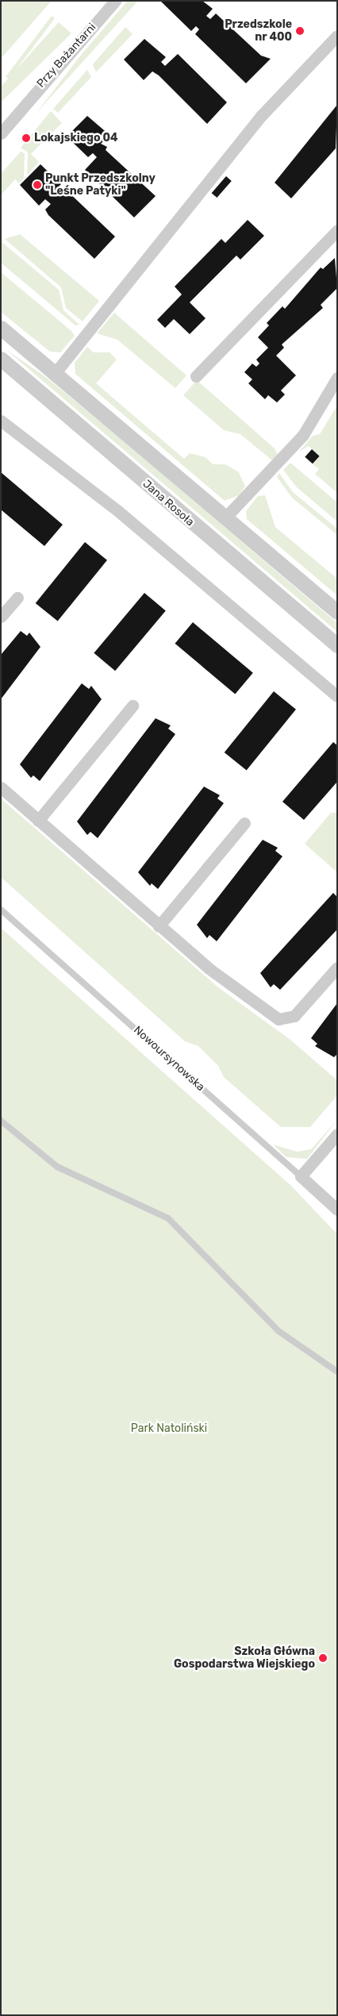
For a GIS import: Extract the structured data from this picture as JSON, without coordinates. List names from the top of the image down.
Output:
{
  "streets": {
    "street": ["Przy Bażantarni", "Jana Rosoła", "Nowoursynowska"]
  },
  "parks": ["Park Natoliński"],
  "places": [
    "Przedszkole nr 400",
    "Lokajskiego 04",
    "Punkt Przedszkolny \"Leśne Patyki\"",
    "Szkoła Główna Gospodarstwa Wiejskiego"
  ]
}
